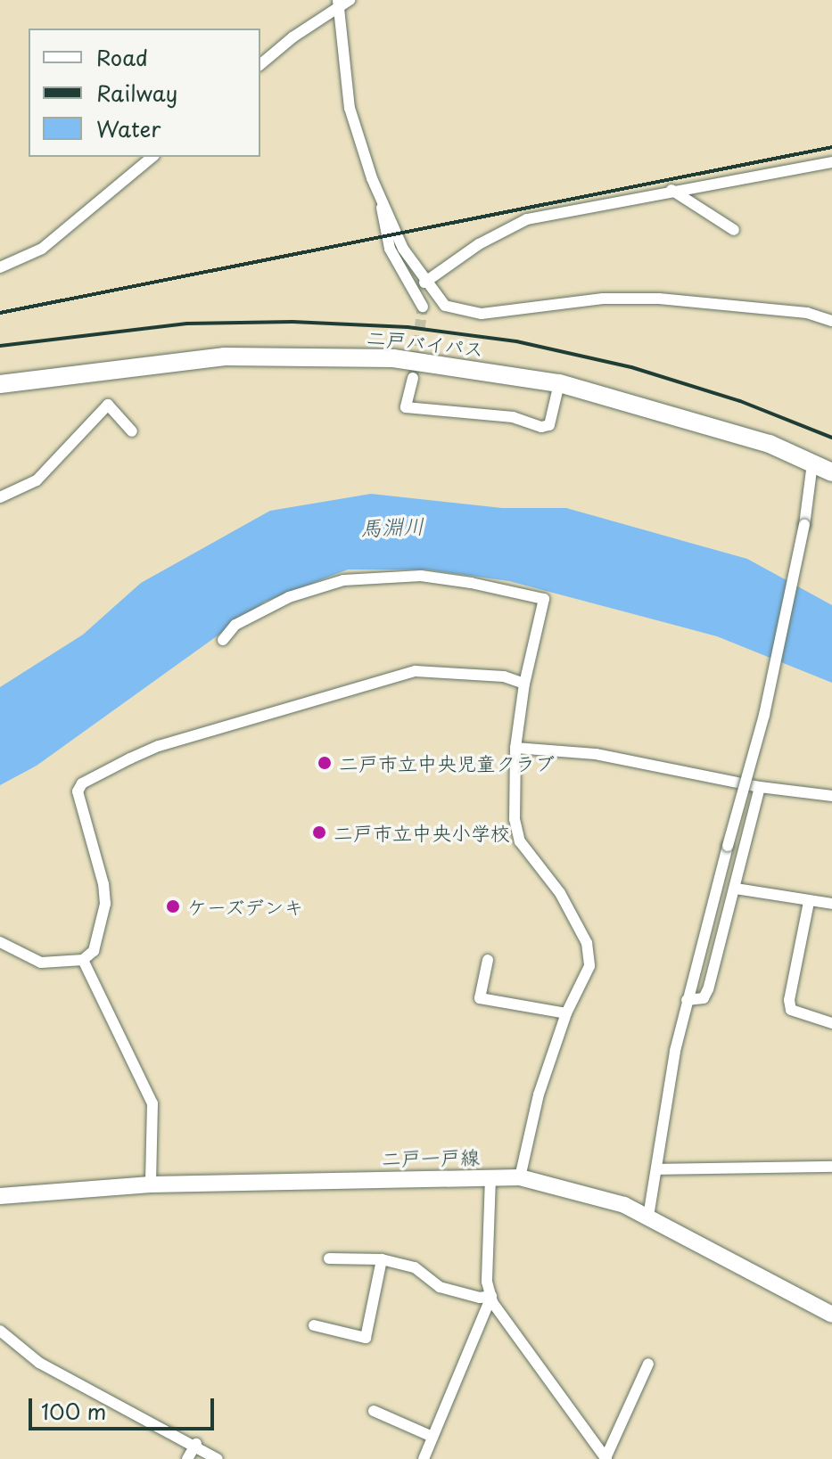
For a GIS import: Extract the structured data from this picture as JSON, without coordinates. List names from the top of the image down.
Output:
{
  "streets": {
    "highway": ["二戸バイパス"],
    "main road": ["二戸一戸線"]
  },
  "water": ["馬淵川"],
  "places": ["二戸市立中央児童クラブ", "二戸市立中央小学校", "ケーズデンキ"],
  "legend": ["Road", "Railway", "Water"],
  "scale_bar": "100 m"
}
